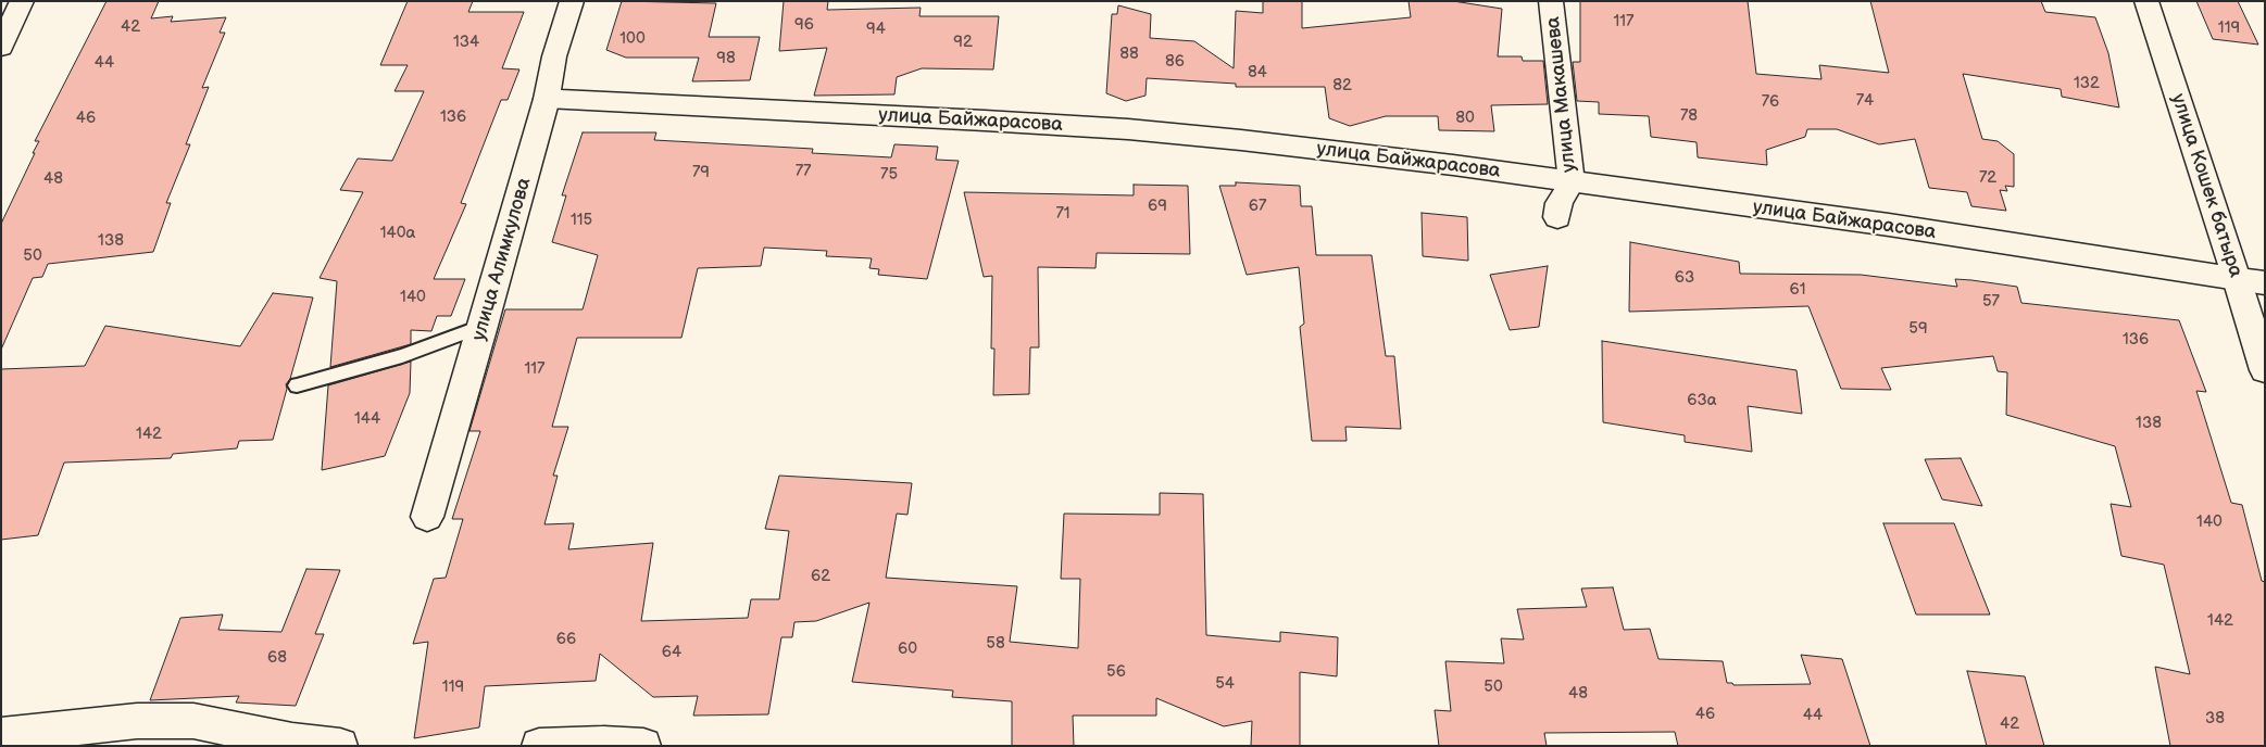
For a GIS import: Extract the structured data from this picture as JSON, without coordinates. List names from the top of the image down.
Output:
{
  "streets": {
    "street": [
      "улица Макашева",
      "улица Байжарасова",
      "улица Кошек батыра",
      "улица Алимкулова"
    ]
  },
  "crossings": [
    ["улица Макашева", "улица Байжарасова"],
    ["улица Байжарасова", "улица Кошек батыра"],
    ["улица Байжарасова", "улица Алимкулова"]
  ],
  "house_numbers": [
    "117",
    "96",
    "42",
    "119",
    "94",
    "100",
    "134",
    "92",
    "88",
    "98",
    "86",
    "44",
    "84",
    "132",
    "82",
    "74",
    "76",
    "78",
    "136",
    "46",
    "80",
    "77",
    "79",
    "75",
    "72",
    "48",
    "69",
    "67",
    "71",
    "115",
    "140а",
    "138",
    "50",
    "63",
    "61",
    "140",
    "57",
    "59",
    "136",
    "117",
    "63а",
    "144",
    "138",
    "142",
    "140",
    "62",
    "142",
    "66",
    "58",
    "60",
    "64",
    "68",
    "56",
    "54",
    "119",
    "50",
    "48",
    "46",
    "44",
    "38",
    "42"
  ]
}
